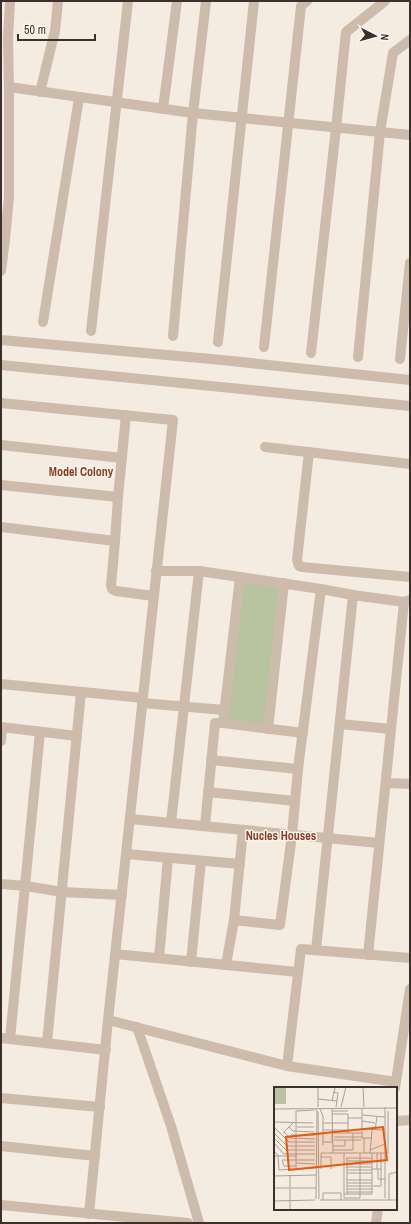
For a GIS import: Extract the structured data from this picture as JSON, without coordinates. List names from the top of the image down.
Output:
{
  "districts": ["Model Colony", "Nucles Houses"],
  "scale_bar": "50 m",
  "north": "right"
}
